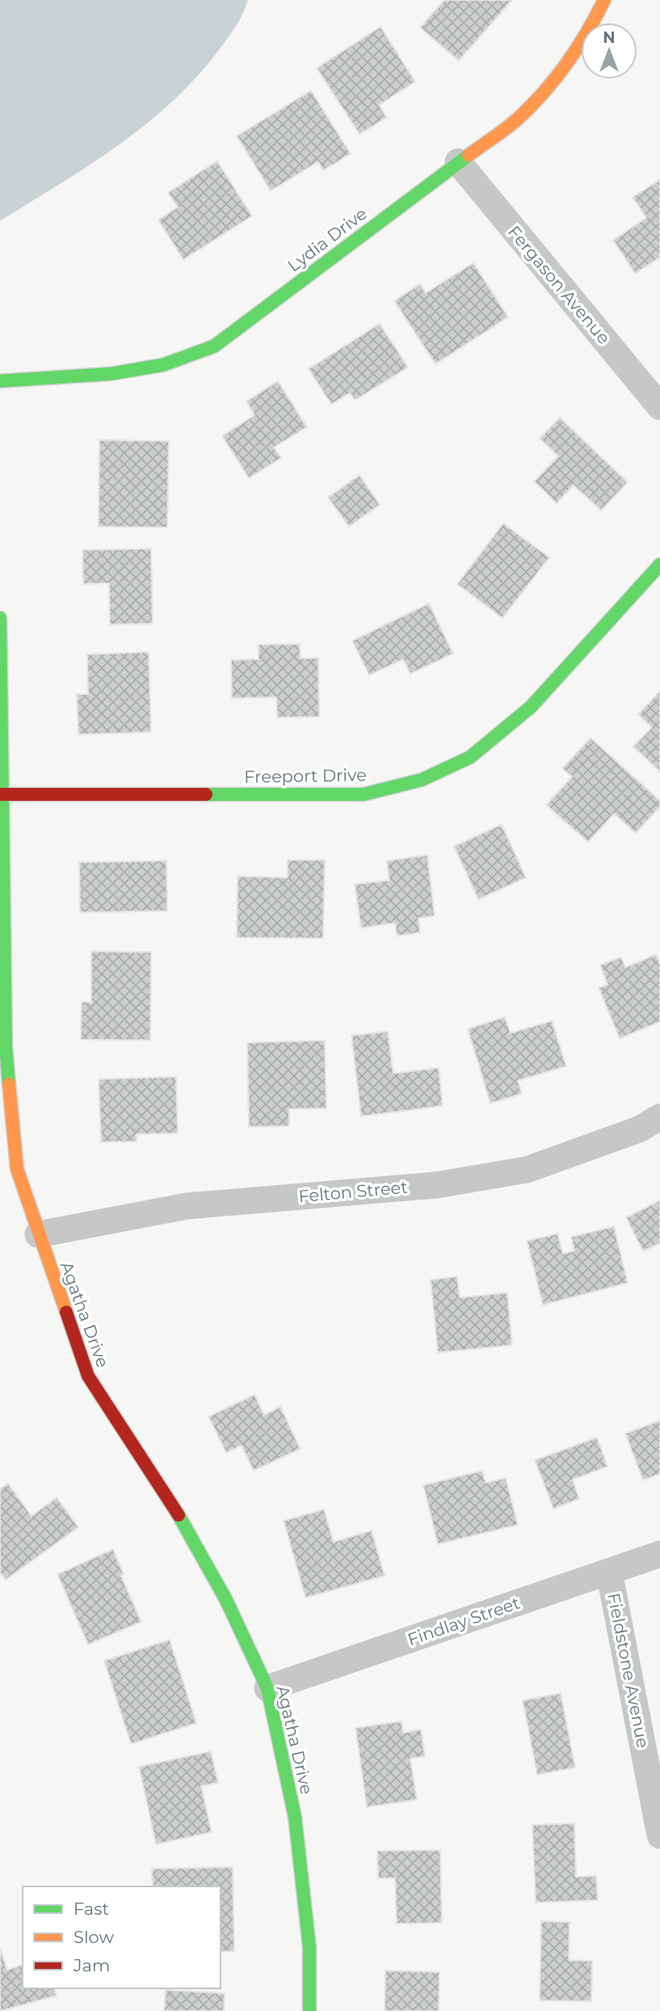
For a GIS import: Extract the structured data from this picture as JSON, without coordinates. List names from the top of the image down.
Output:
{
  "streets": {
    "street": [
      "Lydia Drive",
      "Fergason Avenue",
      "Freeport Drive",
      "Felton Street",
      "Agatha Drive",
      "Findlay Street",
      "Fieldstone Avenue"
    ]
  },
  "crossings": [
    ["Lydia Drive", "Fergason Avenue"],
    ["Freeport Drive", "Agatha Drive"],
    ["Felton Street", "Agatha Drive"],
    ["Agatha Drive", "Findlay Street"],
    ["Findlay Street", "Fieldstone Avenue"]
  ],
  "legend": ["Fast", "Slow", "Jam"],
  "north": "top"
}
